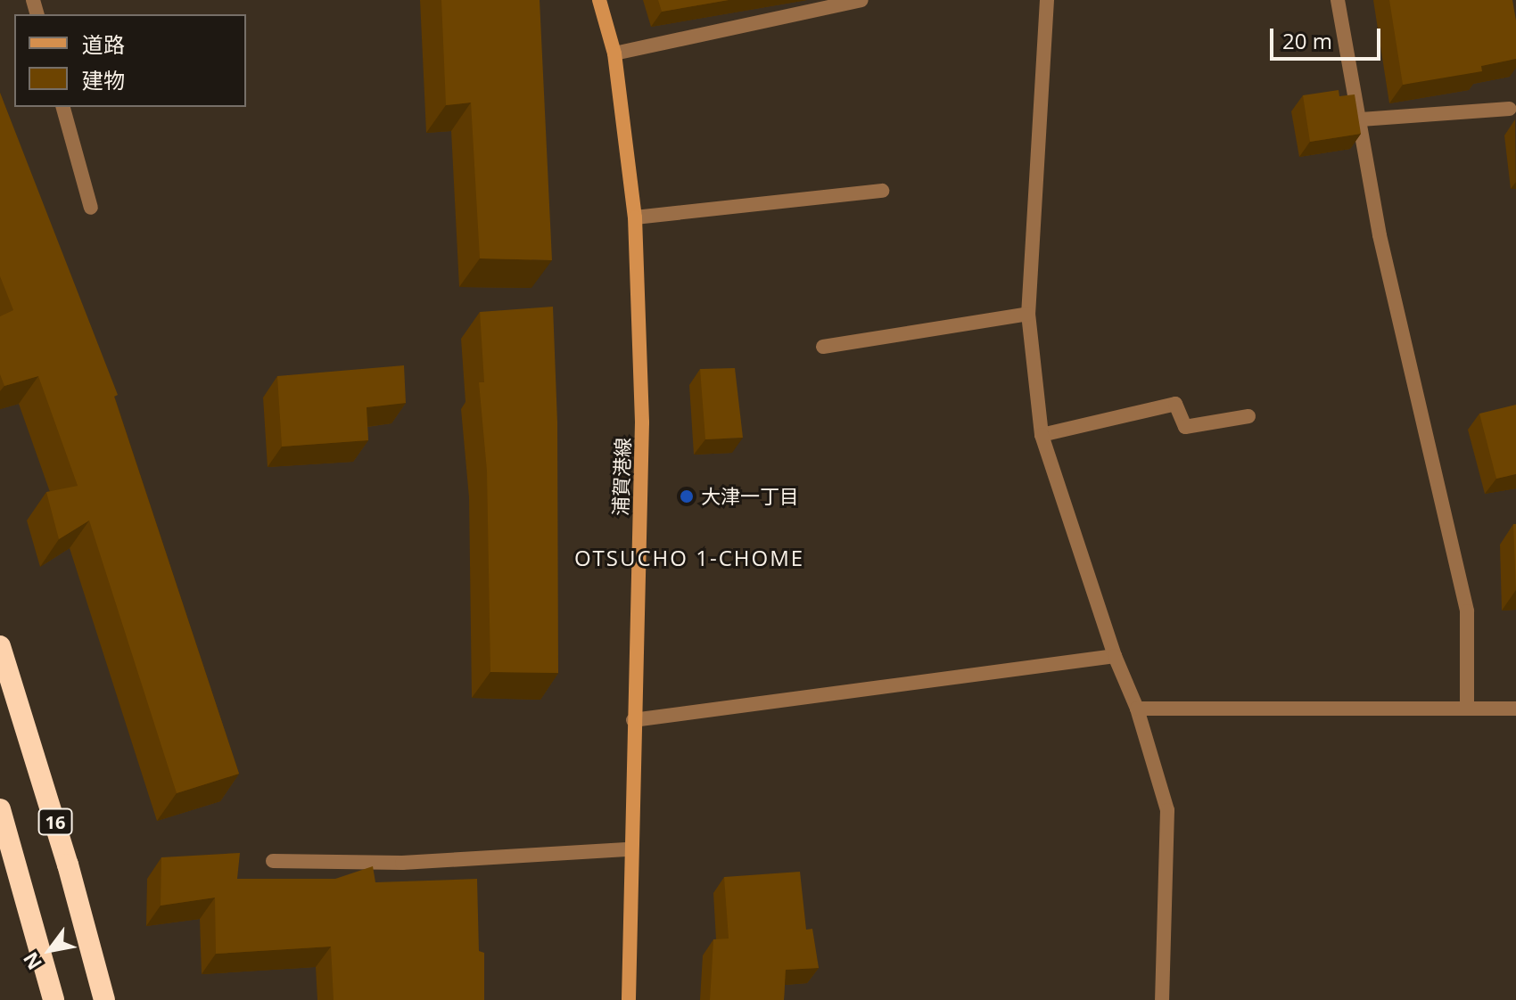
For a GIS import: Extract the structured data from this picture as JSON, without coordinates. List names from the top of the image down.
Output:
{
  "streets": {
    "highway": ["16"],
    "main road": ["浦賀港線"]
  },
  "districts": ["OTSUCHO 1-CHOME"],
  "places": ["大津一丁目"],
  "legend": ["道路", "建物"],
  "scale_bar": "20 m",
  "north": "bottom left"
}
